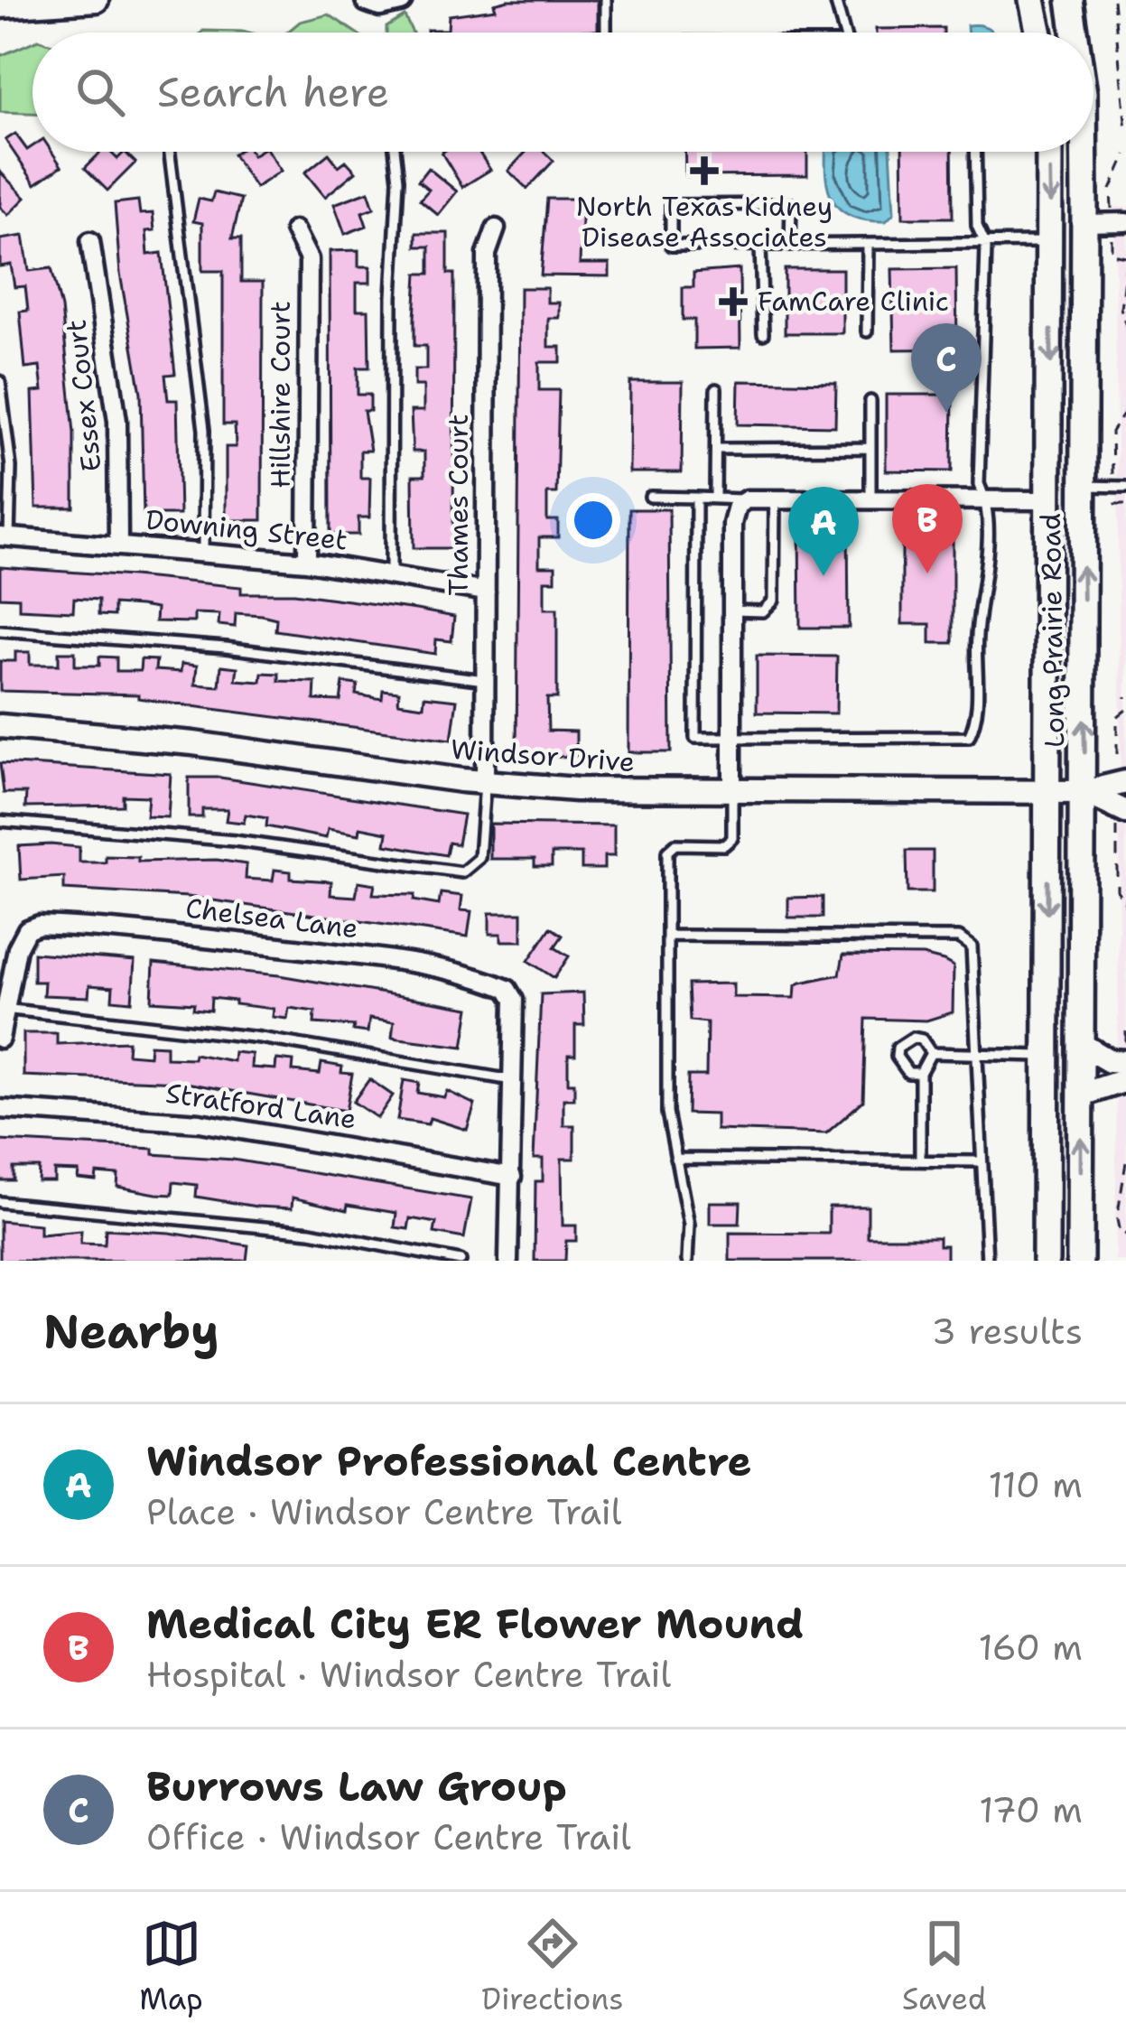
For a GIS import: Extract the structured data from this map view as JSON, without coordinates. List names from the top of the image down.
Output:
{
  "streets": {
    "main road": ["Long Prairie Road"],
    "street": [
      "Hillshire Court",
      "Essex Court",
      "Thames Court",
      "Downing Street",
      "Windsor Drive",
      "Chelsea Lane",
      "Stratford Lane"
    ]
  },
  "crossings": [
    ["Hillshire Court", "Downing Street"],
    ["Essex Court", "Downing Street"],
    ["Thames Court", "Downing Street"],
    ["Thames Court", "Windsor Drive"],
    ["Long Prairie Road", "Windsor Drive"]
  ],
  "places": {
    "health": ["North Texas Kidney Disease Associates", "FamCare Clinic"]
  },
  "page": {
    "search": "Search here",
    "pins": ["C", "B", "A"],
    "heading": ["Nearby", "3 results"],
    "list": [
      {
        "mark": "A",
        "name": "Windsor Professional Centre",
        "note": "Place · Windsor Centre Trail",
        "value": "110 m"
      },
      {
        "mark": "B",
        "name": "Medical City ER Flower Mound",
        "note": "Hospital · Windsor Centre Trail",
        "value": "160 m"
      },
      {
        "mark": "C",
        "name": "Burrows Law Group",
        "note": "Office · Windsor Centre Trail",
        "value": "170 m"
      }
    ],
    "nav": ["Map", "Directions", "Saved"]
  }
}
